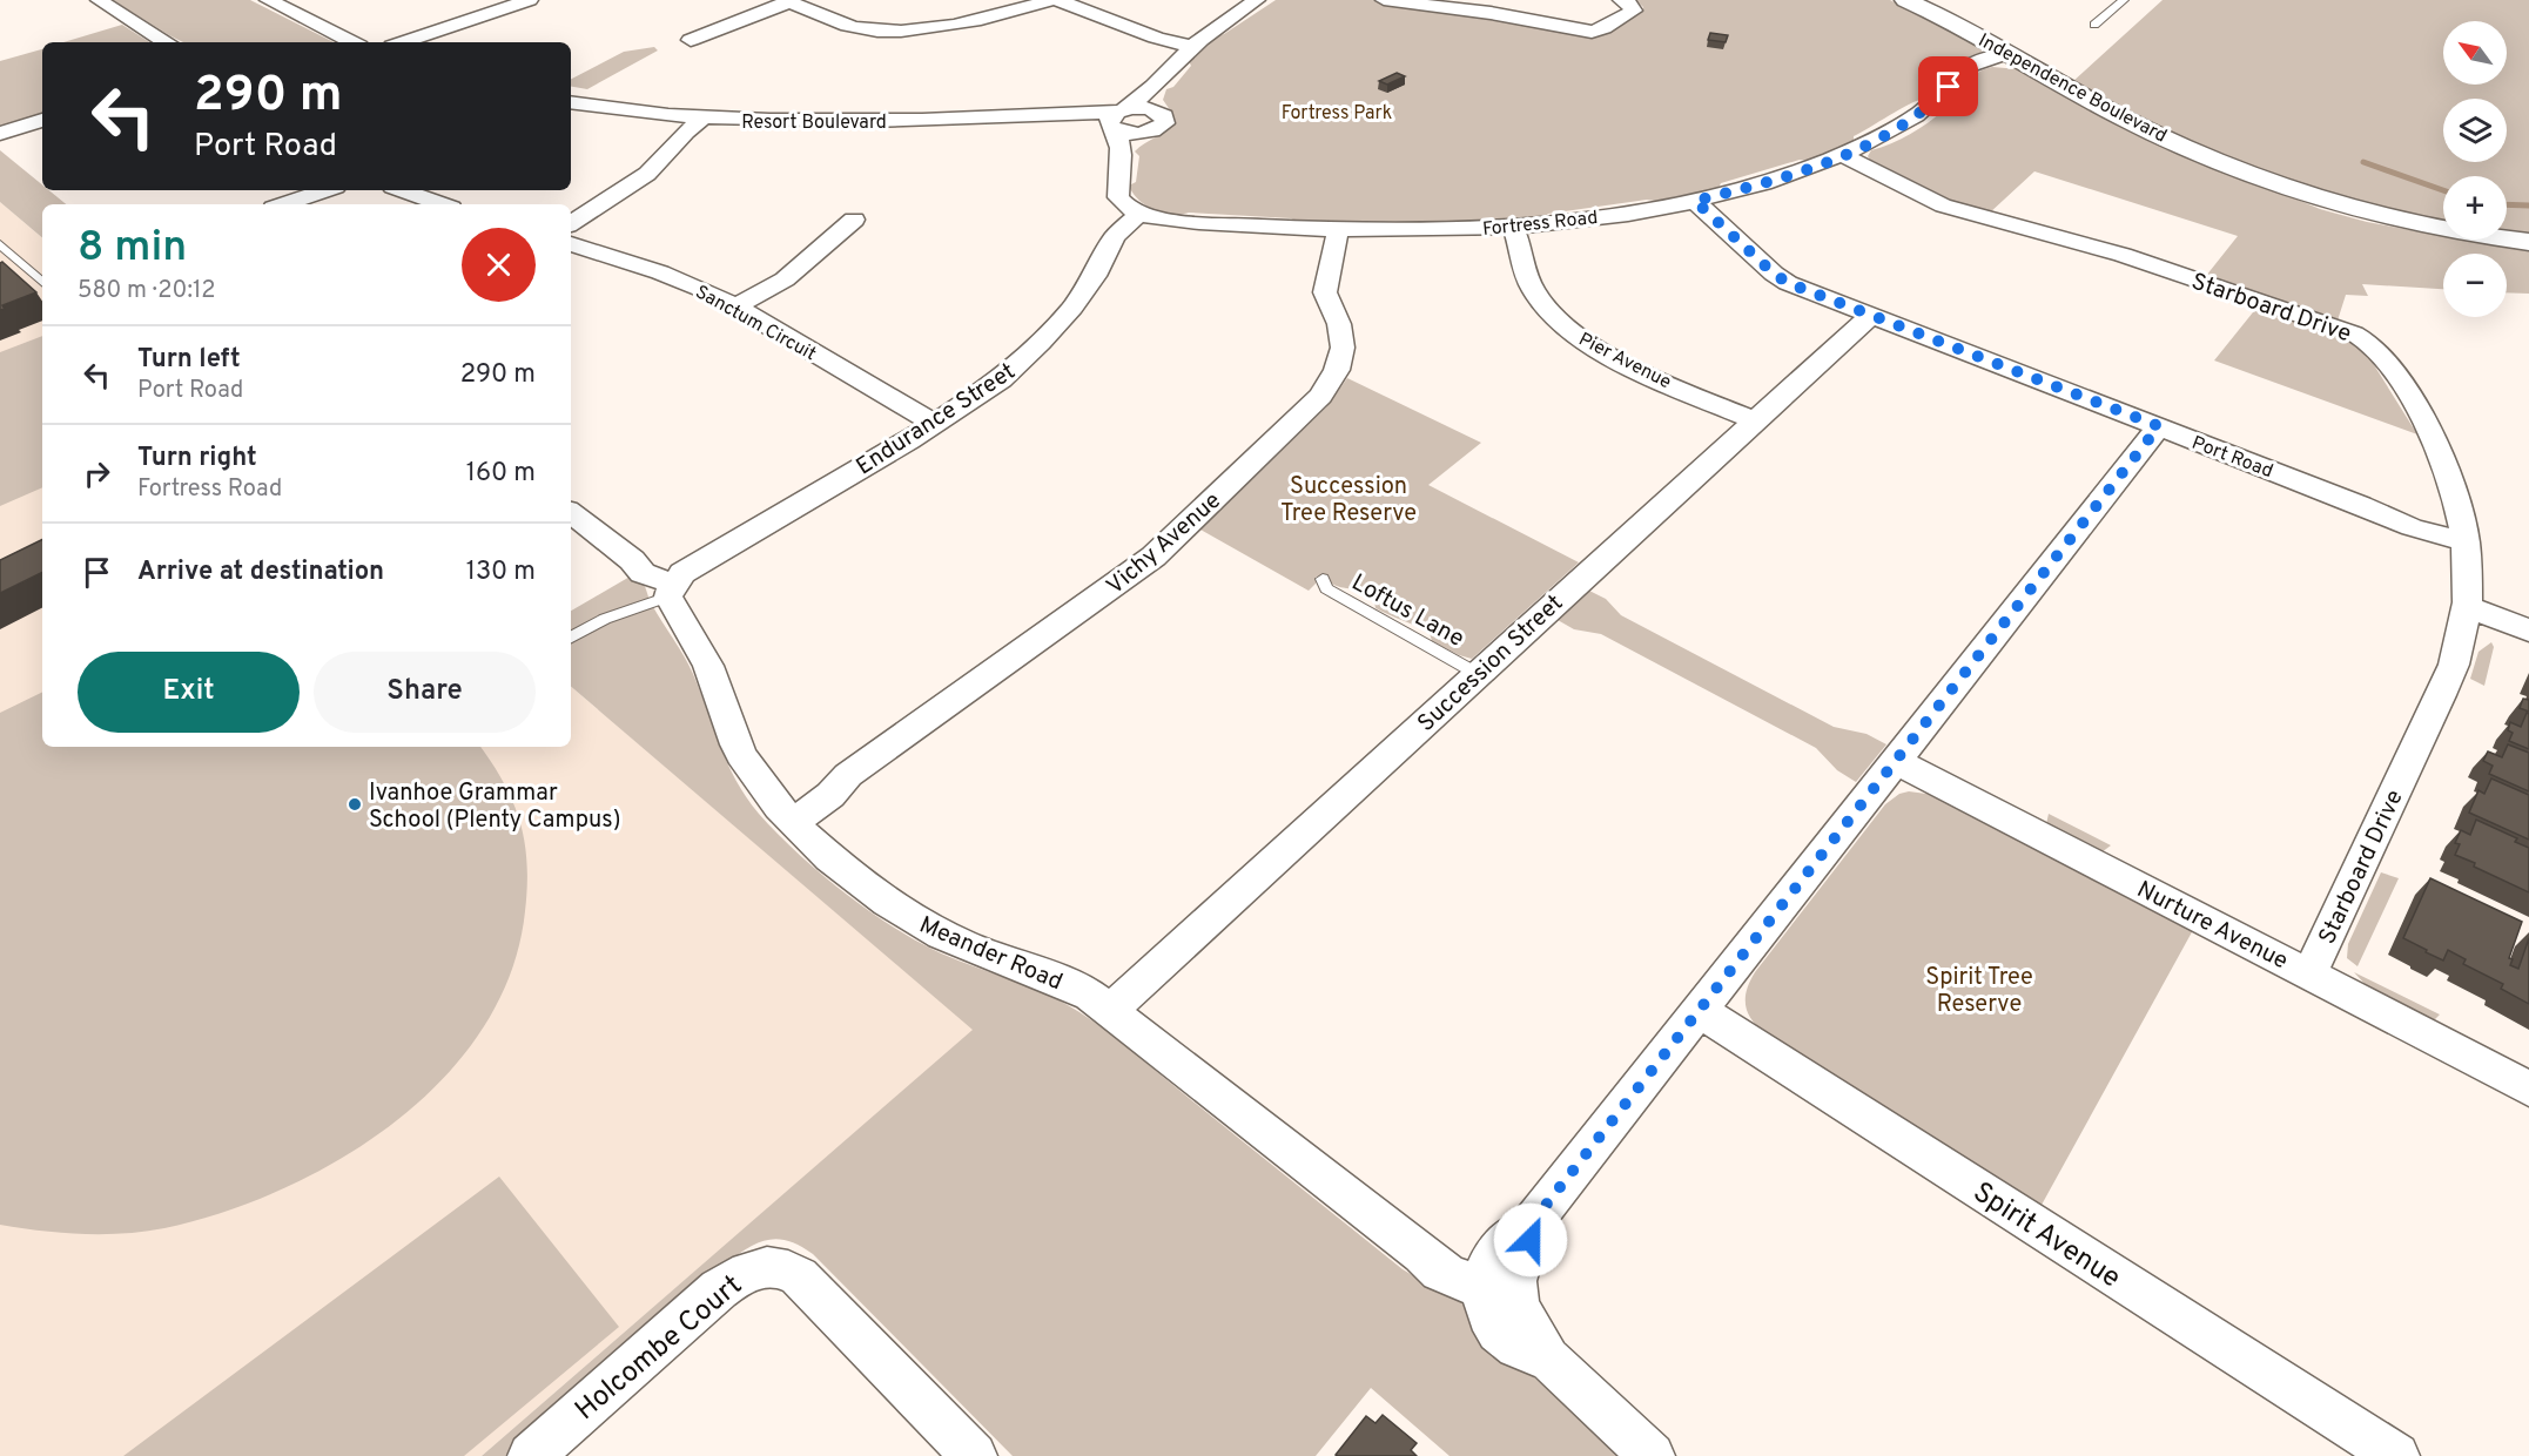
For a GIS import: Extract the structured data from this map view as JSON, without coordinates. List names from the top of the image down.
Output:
{
  "streets": {
    "street": [
      "Independence Boulevard",
      "Resort Boulevard",
      "Fortress Road",
      "Starboard Drive",
      "Sanctum Circuit",
      "Pier Avenue",
      "Endurance Street",
      "Port Road",
      "Vichy Avenue",
      "Succession Street",
      "Nurture Avenue",
      "Meander Road",
      "Spirit Avenue",
      "Holcombe Court"
    ],
    "lane": ["Loftus Lane"]
  },
  "crossings": [
    ["Independence Boulevard", "Fortress Road"],
    ["Fortress Road", "Starboard Drive"],
    ["Fortress Road", "Pier Avenue"],
    ["Fortress Road", "Endurance Street"],
    ["Fortress Road", "Port Road"],
    ["Fortress Road", "Vichy Avenue"],
    ["Starboard Drive", "Port Road"],
    ["Starboard Drive", "Nurture Avenue"],
    ["Sanctum Circuit", "Endurance Street"],
    ["Pier Avenue", "Succession Street"],
    ["Endurance Street", "Meander Road"],
    ["Port Road", "Succession Street"],
    ["Vichy Avenue", "Meander Road"],
    ["Loftus Lane", "Succession Street"],
    ["Succession Street", "Meander Road"]
  ],
  "parks": ["Fortress Park", "Succession Tree Reserve", "Spirit Tree Reserve"],
  "places": ["Ivanhoe Grammar School (Plenty Campus)"],
  "north": "top left",
  "page": {
    "map_buttons": ["+", "−"],
    "turn": ["290 m", "Port Road"],
    "heading": ["8 min", "580 m · 20:12"],
    "list": [
      {
        "name": "Turn left",
        "note": "Port Road",
        "value": "290 m"
      },
      {
        "name": "Turn right",
        "note": "Fortress Road",
        "value": "160 m"
      },
      {
        "name": "Arrive at destination",
        "value": "130 m"
      }
    ],
    "buttons": ["Exit", "Share"]
  }
}
